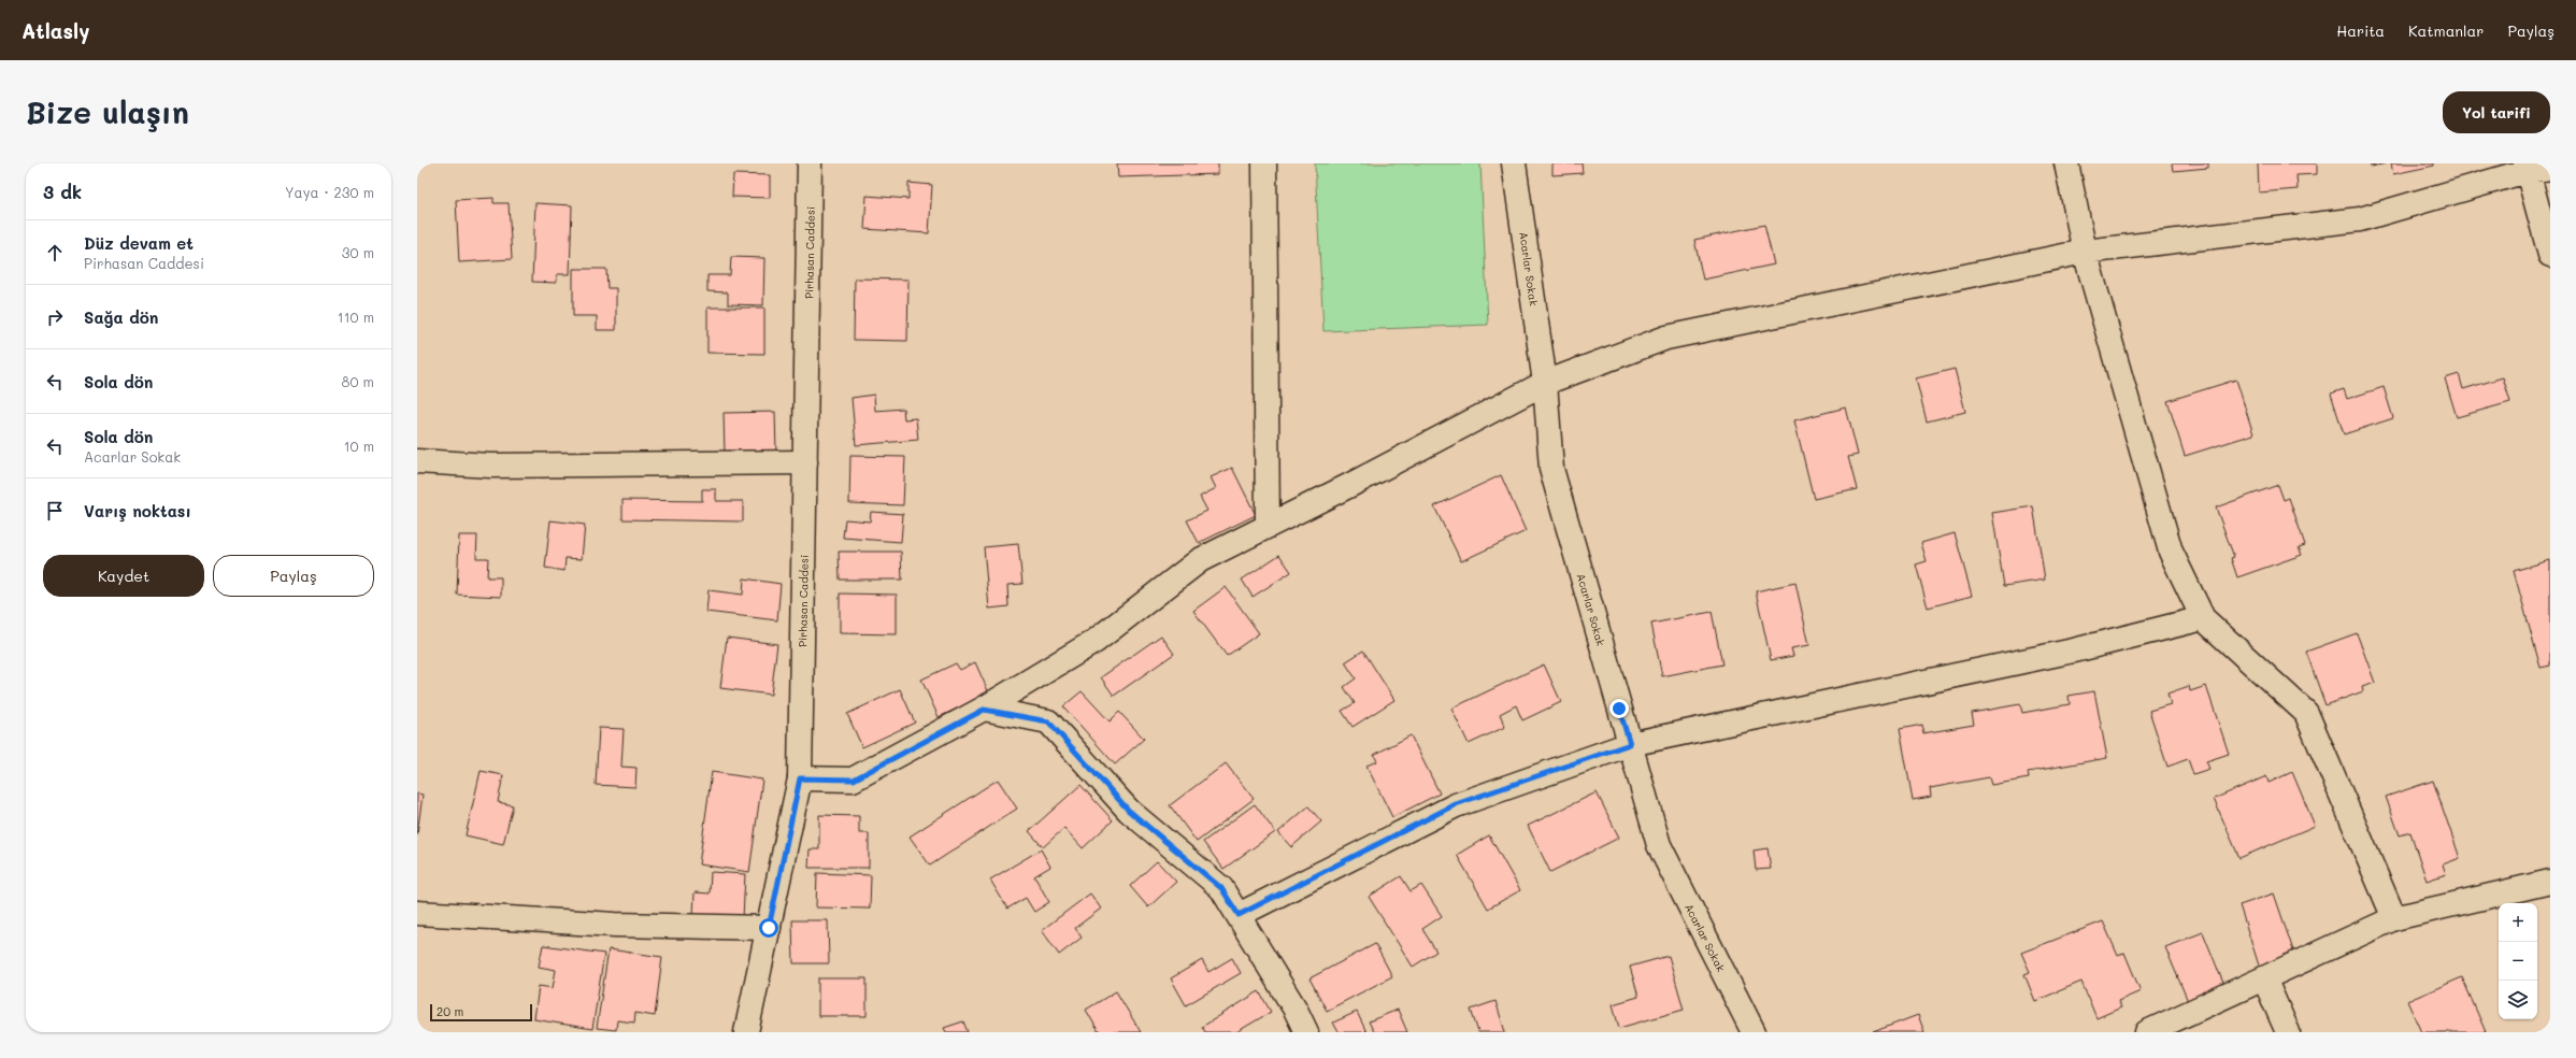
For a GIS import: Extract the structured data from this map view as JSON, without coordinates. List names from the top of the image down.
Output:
{
  "streets": {
    "street": ["Pirhasan Caddesi", "Acarlar Sokak"]
  },
  "scale_bar": "20 m",
  "page": {
    "header": "Atlasly",
    "nav": ["Harita", "Katmanlar", "Paylaş"],
    "buttons": [
      "Yol tarifi",
      ["Kaydet", "Paylaş"]
    ],
    "title": "Bize ulaşın",
    "heading": ["3 dk", "Yaya · 230 m"],
    "list": [
      ["Düz devam et", "Pirhasan Caddesi", "30 m"],
      ["Sağa dön", "110 m"],
      ["Sola dön", "80 m"],
      ["Sola dön", "Acarlar Sokak", "10 m"],
      "Varış noktası"
    ],
    "map_buttons": ["+", "−"],
    "scale": "20 m"
  }
}
